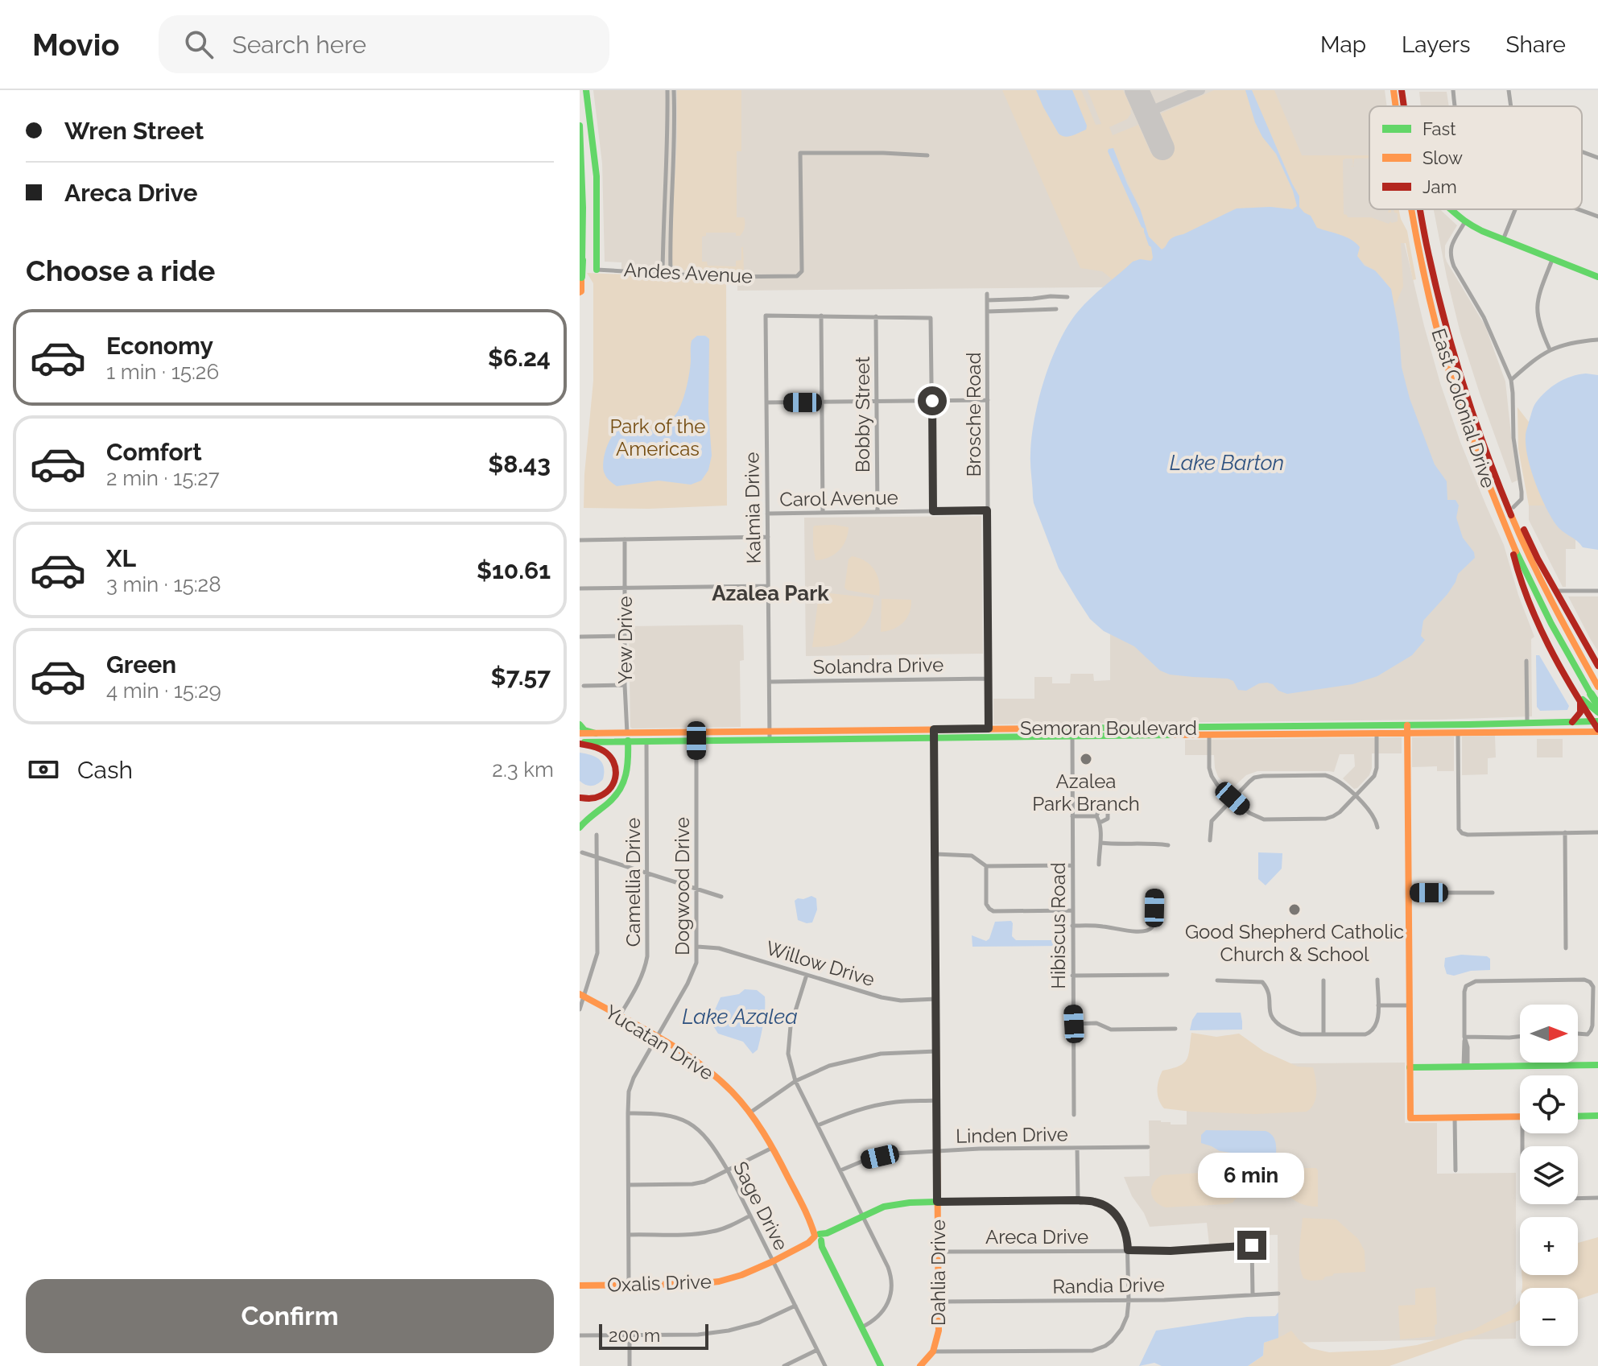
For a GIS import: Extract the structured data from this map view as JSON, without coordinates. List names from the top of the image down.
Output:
{
  "streets": {
    "main road": [
      "Andes Avenue",
      "East Colonial Drive",
      "Semoran Boulevard",
      "Yucatan Drive",
      "Dahlia Drive",
      "Oxalis Drive"
    ],
    "street": [
      "Bobby Street",
      "Brosche Road",
      "Carol Avenue",
      "Kalmia Drive",
      "Yew Drive",
      "Solandra Drive",
      "Camellia Drive",
      "Dogwood Drive",
      "Hibiscus Road",
      "Willow Drive",
      "Linden Drive",
      "Sage Drive",
      "Areca Drive",
      "Randia Drive"
    ]
  },
  "crossings": [
    ["Bobby Street", "Carol Avenue"],
    ["Brosche Road", "Carol Avenue"],
    ["Brosche Road", "Solandra Drive"],
    ["Brosche Road", "Semoran Boulevard"],
    ["Carol Avenue", "Kalmia Drive"],
    ["Kalmia Drive", "Solandra Drive"],
    ["Kalmia Drive", "Semoran Boulevard"],
    ["Yew Drive", "Semoran Boulevard"],
    ["Semoran Boulevard", "Camellia Drive"],
    ["Semoran Boulevard", "Dogwood Drive"],
    ["Semoran Boulevard", "Hibiscus Road"],
    ["Semoran Boulevard", "Dahlia Drive"],
    ["Camellia Drive", "Yucatan Drive"],
    ["Dogwood Drive", "Willow Drive"],
    ["Dogwood Drive", "Yucatan Drive"],
    ["Dogwood Drive", "Sage Drive"],
    ["Dogwood Drive", "Oxalis Drive"],
    ["Willow Drive", "Dahlia Drive"],
    ["Yucatan Drive", "Oxalis Drive"],
    ["Linden Drive", "Dahlia Drive"],
    ["Sage Drive", "Oxalis Drive"],
    ["Areca Drive", "Dahlia Drive"],
    ["Areca Drive", "Oxalis Drive"],
    ["Areca Drive", "Randia Drive"],
    ["Dahlia Drive", "Oxalis Drive"],
    ["Dahlia Drive", "Randia Drive"],
    ["Oxalis Drive", "Randia Drive"]
  ],
  "districts": ["Azalea Park"],
  "water": ["Lake Barton", "Lake Azalea"],
  "parks": ["Park of the Americas"],
  "places": ["Azalea Park Branch", "Good Shepherd Catholic Church & School"],
  "legend": ["Fast", "Slow", "Jam"],
  "scale_bar": "200 m",
  "north": "right",
  "page": {
    "header": "Movio",
    "search": "Search here",
    "nav": ["Map", "Layers", "Share"],
    "banner": ["Wren Street", "Areca Drive"],
    "heading": "Choose a ride",
    "list": [
      {
        "name": "Economy",
        "note": "1 min · 15:26",
        "value": "$6.24"
      },
      {
        "name": "Comfort",
        "note": "2 min · 15:27",
        "value": "$8.43"
      },
      {
        "name": "XL",
        "note": "3 min · 15:28",
        "value": "$10.61"
      },
      {
        "name": "Green",
        "note": "4 min · 15:29",
        "value": "$7.57"
      }
    ],
    "pay": ["Cash", "2.3 km"],
    "map_buttons": ["+", "−"],
    "bubble": "6 min",
    "buttons": "Confirm",
    "scale": "200 m"
  }
}
